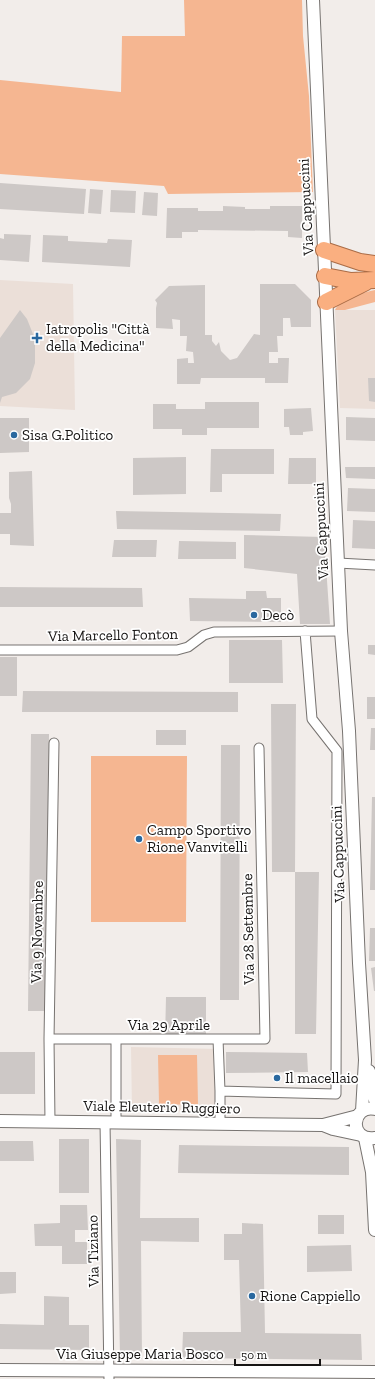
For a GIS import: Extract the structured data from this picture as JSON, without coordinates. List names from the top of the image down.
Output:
{
  "streets": {
    "street": [
      "Via Cappuccini",
      "Via Marcello Fonton",
      "Via 28 Settembre",
      "Via 9 Novembre",
      "Via 29 Aprile",
      "Viale Eleuterio Ruggiero",
      "Via Tiziano",
      "Via Giuseppe Maria Bosco"
    ]
  },
  "crossings": [
    ["Via Cappuccini", "Via Marcello Fonton"],
    ["Via Cappuccini", "Viale Eleuterio Ruggiero"],
    ["Via 28 Settembre", "Via 29 Aprile"],
    ["Via 9 Novembre", "Via 29 Aprile"],
    ["Via 9 Novembre", "Viale Eleuterio Ruggiero"],
    ["Via 29 Aprile", "Viale Eleuterio Ruggiero"],
    ["Via 29 Aprile", "Via Tiziano"],
    ["Viale Eleuterio Ruggiero", "Via Tiziano"],
    ["Via Tiziano", "Via Giuseppe Maria Bosco"]
  ],
  "places": {
    "health": ["Iatropolis \"Città della Medicina\""],
    "other": [
      "Sisa G.Politico",
      "Decò",
      "Campo Sportivo Rione Vanvitelli",
      "Il macellaio",
      "Rione Cappiello"
    ]
  },
  "scale_bar": "50 m"
}
